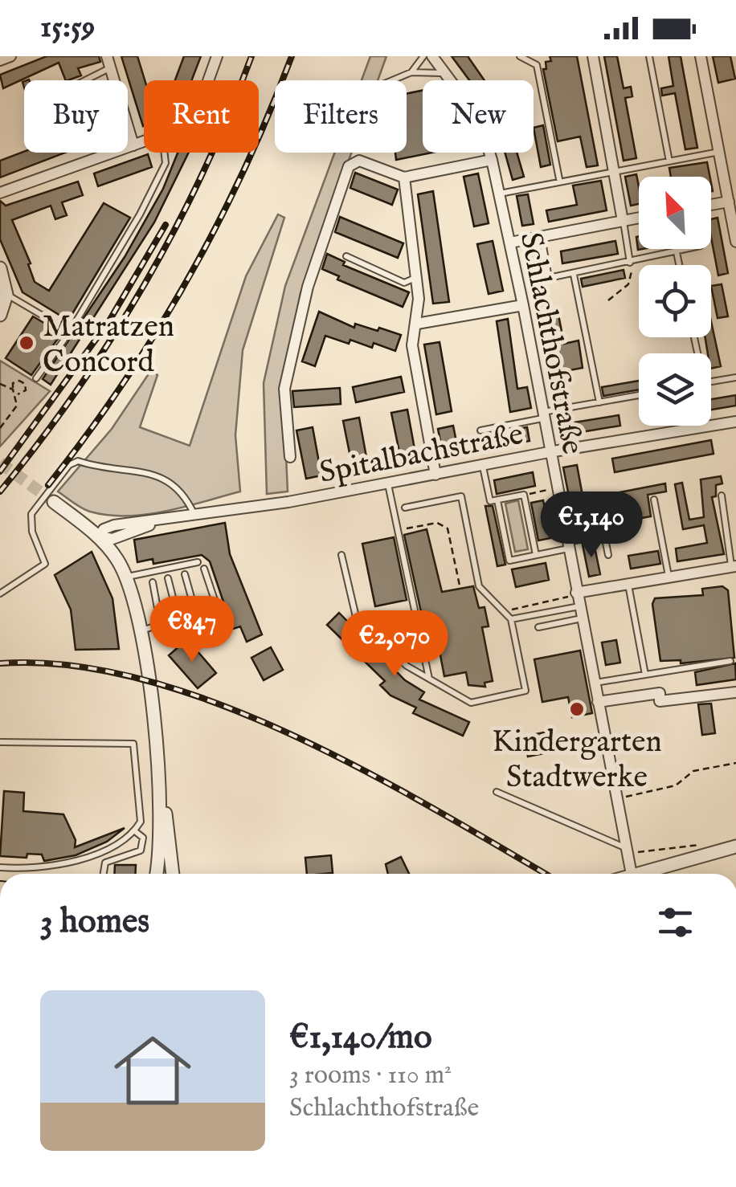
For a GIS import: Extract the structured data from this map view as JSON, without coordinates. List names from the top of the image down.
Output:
{
  "streets": {
    "street": ["Schlachthofstraße", "Spitalbachstraße"]
  },
  "crossings": [
    ["Schlachthofstraße", "Spitalbachstraße"]
  ],
  "places": ["Matratzen Concord", "Kindergarten Stadtwerke"],
  "north": "top left",
  "page": {
    "status": "15:59",
    "chip": [
      "Buy",
      "Rent",
      "Filters",
      "New"
    ],
    "price": ["€1,140", "€847", "€2,070"],
    "heading": "3 homes",
    "list": [
      {
        "name": "€1,140/mo",
        "note": "3 rooms · 110 m² · Schlachthofstraße"
      }
    ]
  }
}
